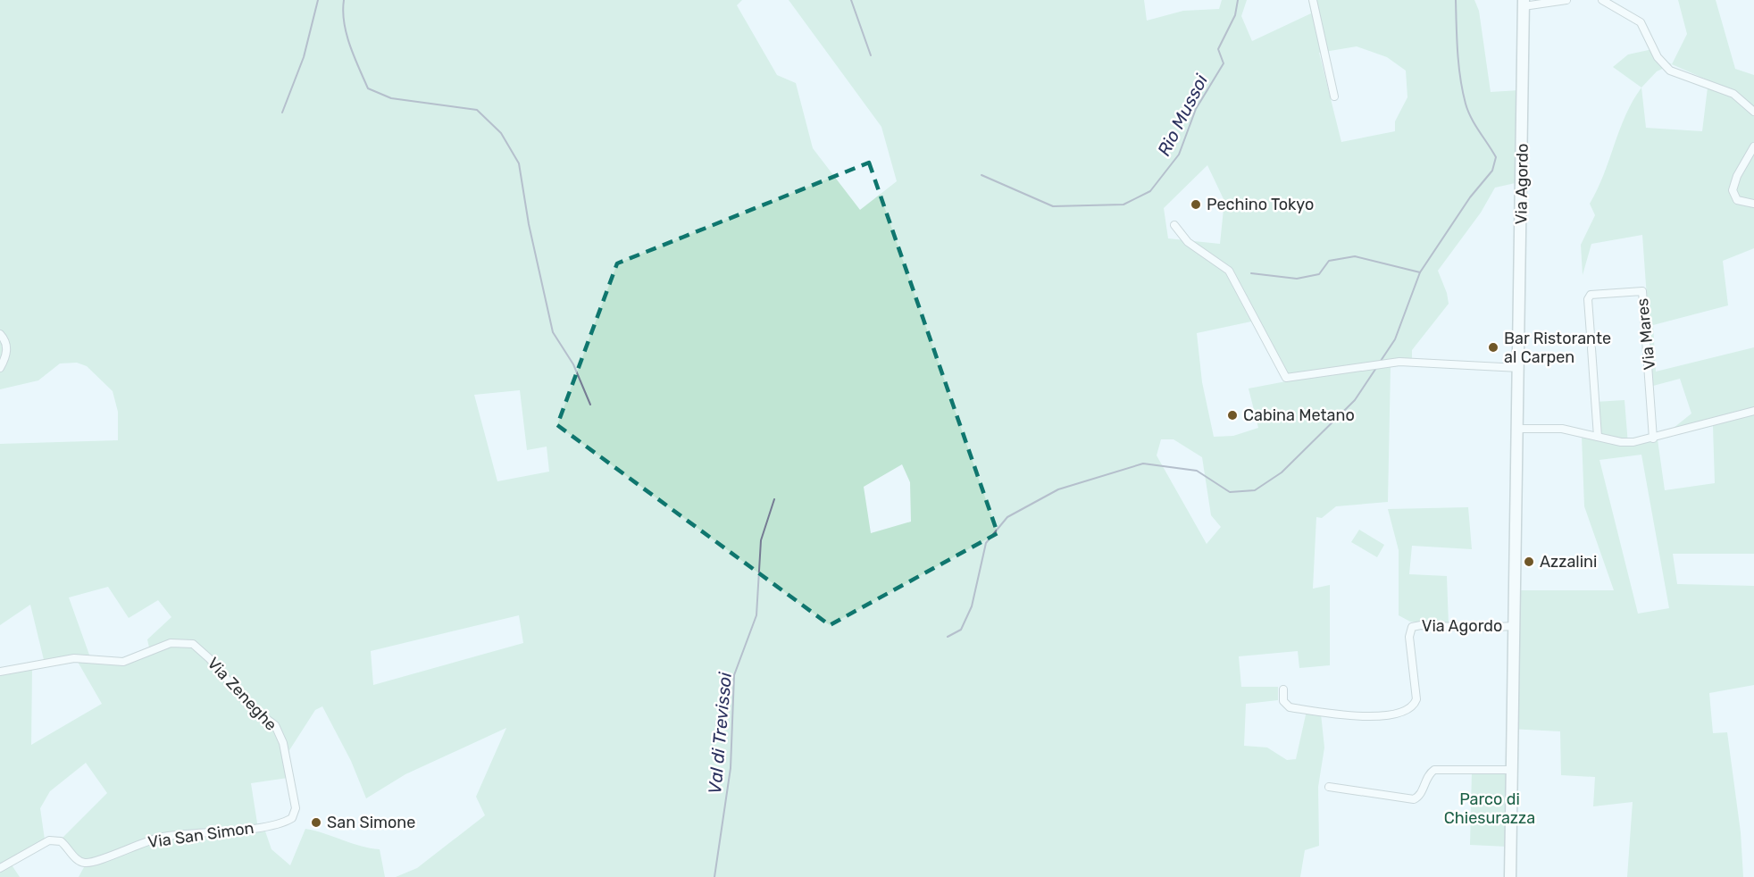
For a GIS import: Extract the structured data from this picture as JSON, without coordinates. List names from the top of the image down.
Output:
{
  "streets": {
    "main road": ["Via Agordo"],
    "street": ["Via Mares", "Via Zeneghe", "Via San Simon"]
  },
  "crossings": [
    ["Via Zeneghe", "Via San Simon"]
  ],
  "water": ["Rio Mussoi", "Val di Trevissoi"],
  "parks": ["Parco di Chiesurazza"],
  "places": [
    "Pechino Tokyo",
    "Bar Ristorante al Carpen",
    "Cabina Metano",
    "Azzalini",
    "San Simone"
  ]
}
